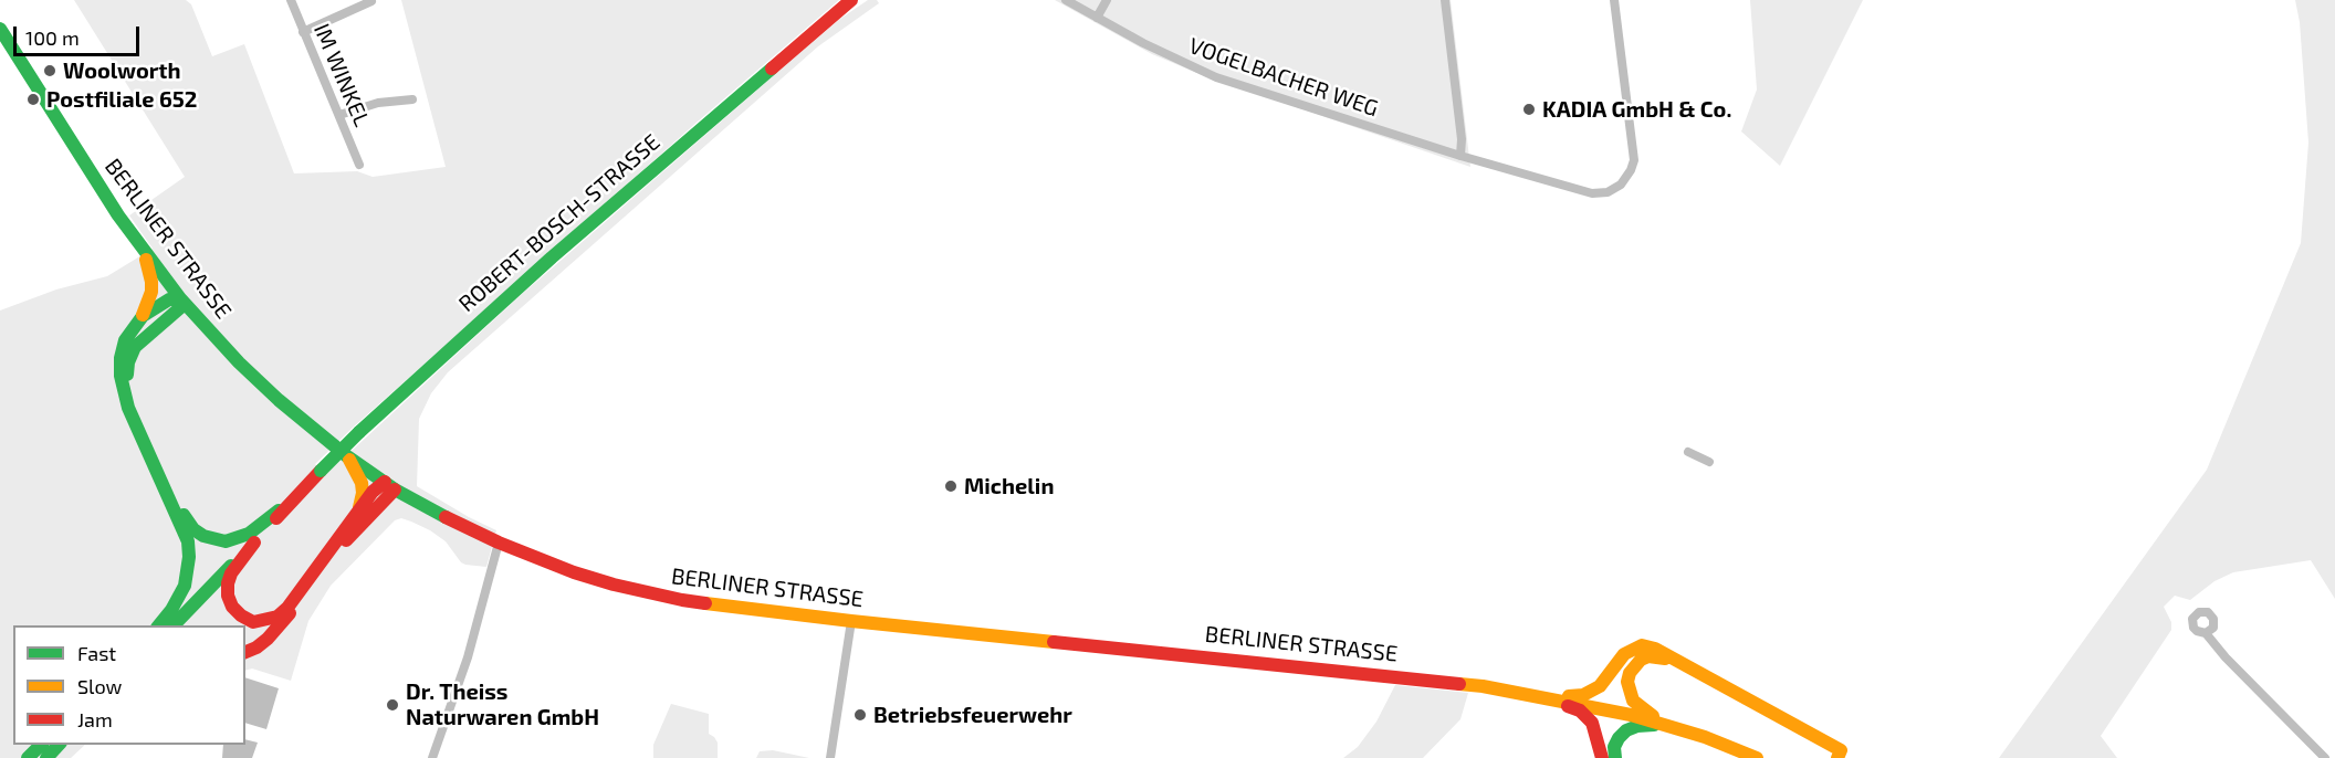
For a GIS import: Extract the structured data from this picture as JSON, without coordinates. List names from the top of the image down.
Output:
{
  "streets": {
    "street": [
      "IM WINKEL",
      "VOGELBACHER WEG",
      "ROBERT-BOSCH-STRASSE",
      "BERLINER STRASSE"
    ]
  },
  "places": [
    "Woolworth",
    "Postfiliale 652",
    "KADIA GmbH & Co.",
    "Michelin",
    "Dr. Theiss Naturwaren GmbH",
    "Betriebsfeuerwehr"
  ],
  "legend": ["Fast", "Slow", "Jam"],
  "scale_bar": "100 m"
}
